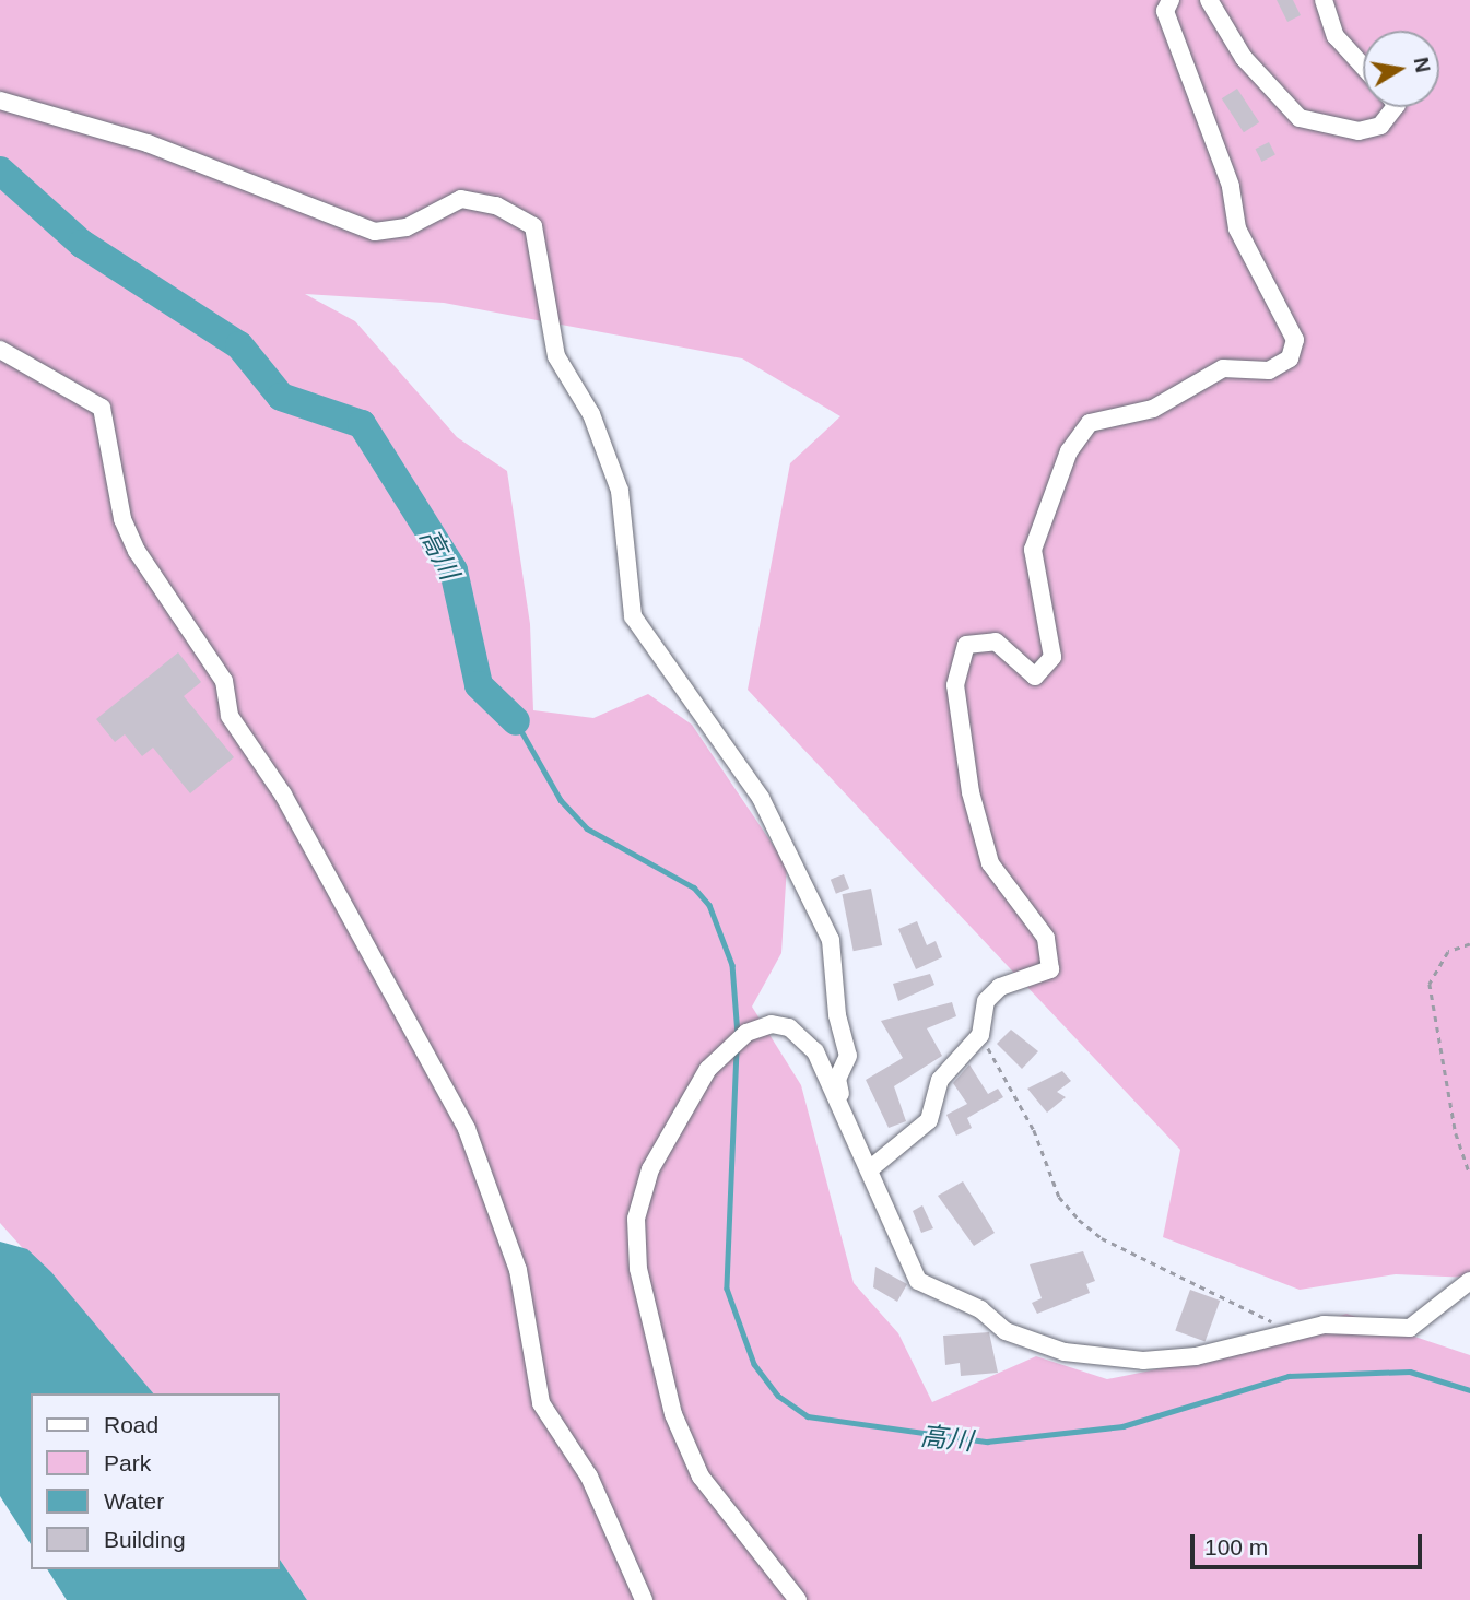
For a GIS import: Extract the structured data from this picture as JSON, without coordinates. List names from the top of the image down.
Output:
{
  "water": ["高川"],
  "legend": [
    "Road",
    "Park",
    "Water",
    "Building"
  ],
  "scale_bar": "100 m",
  "north": "right"
}
